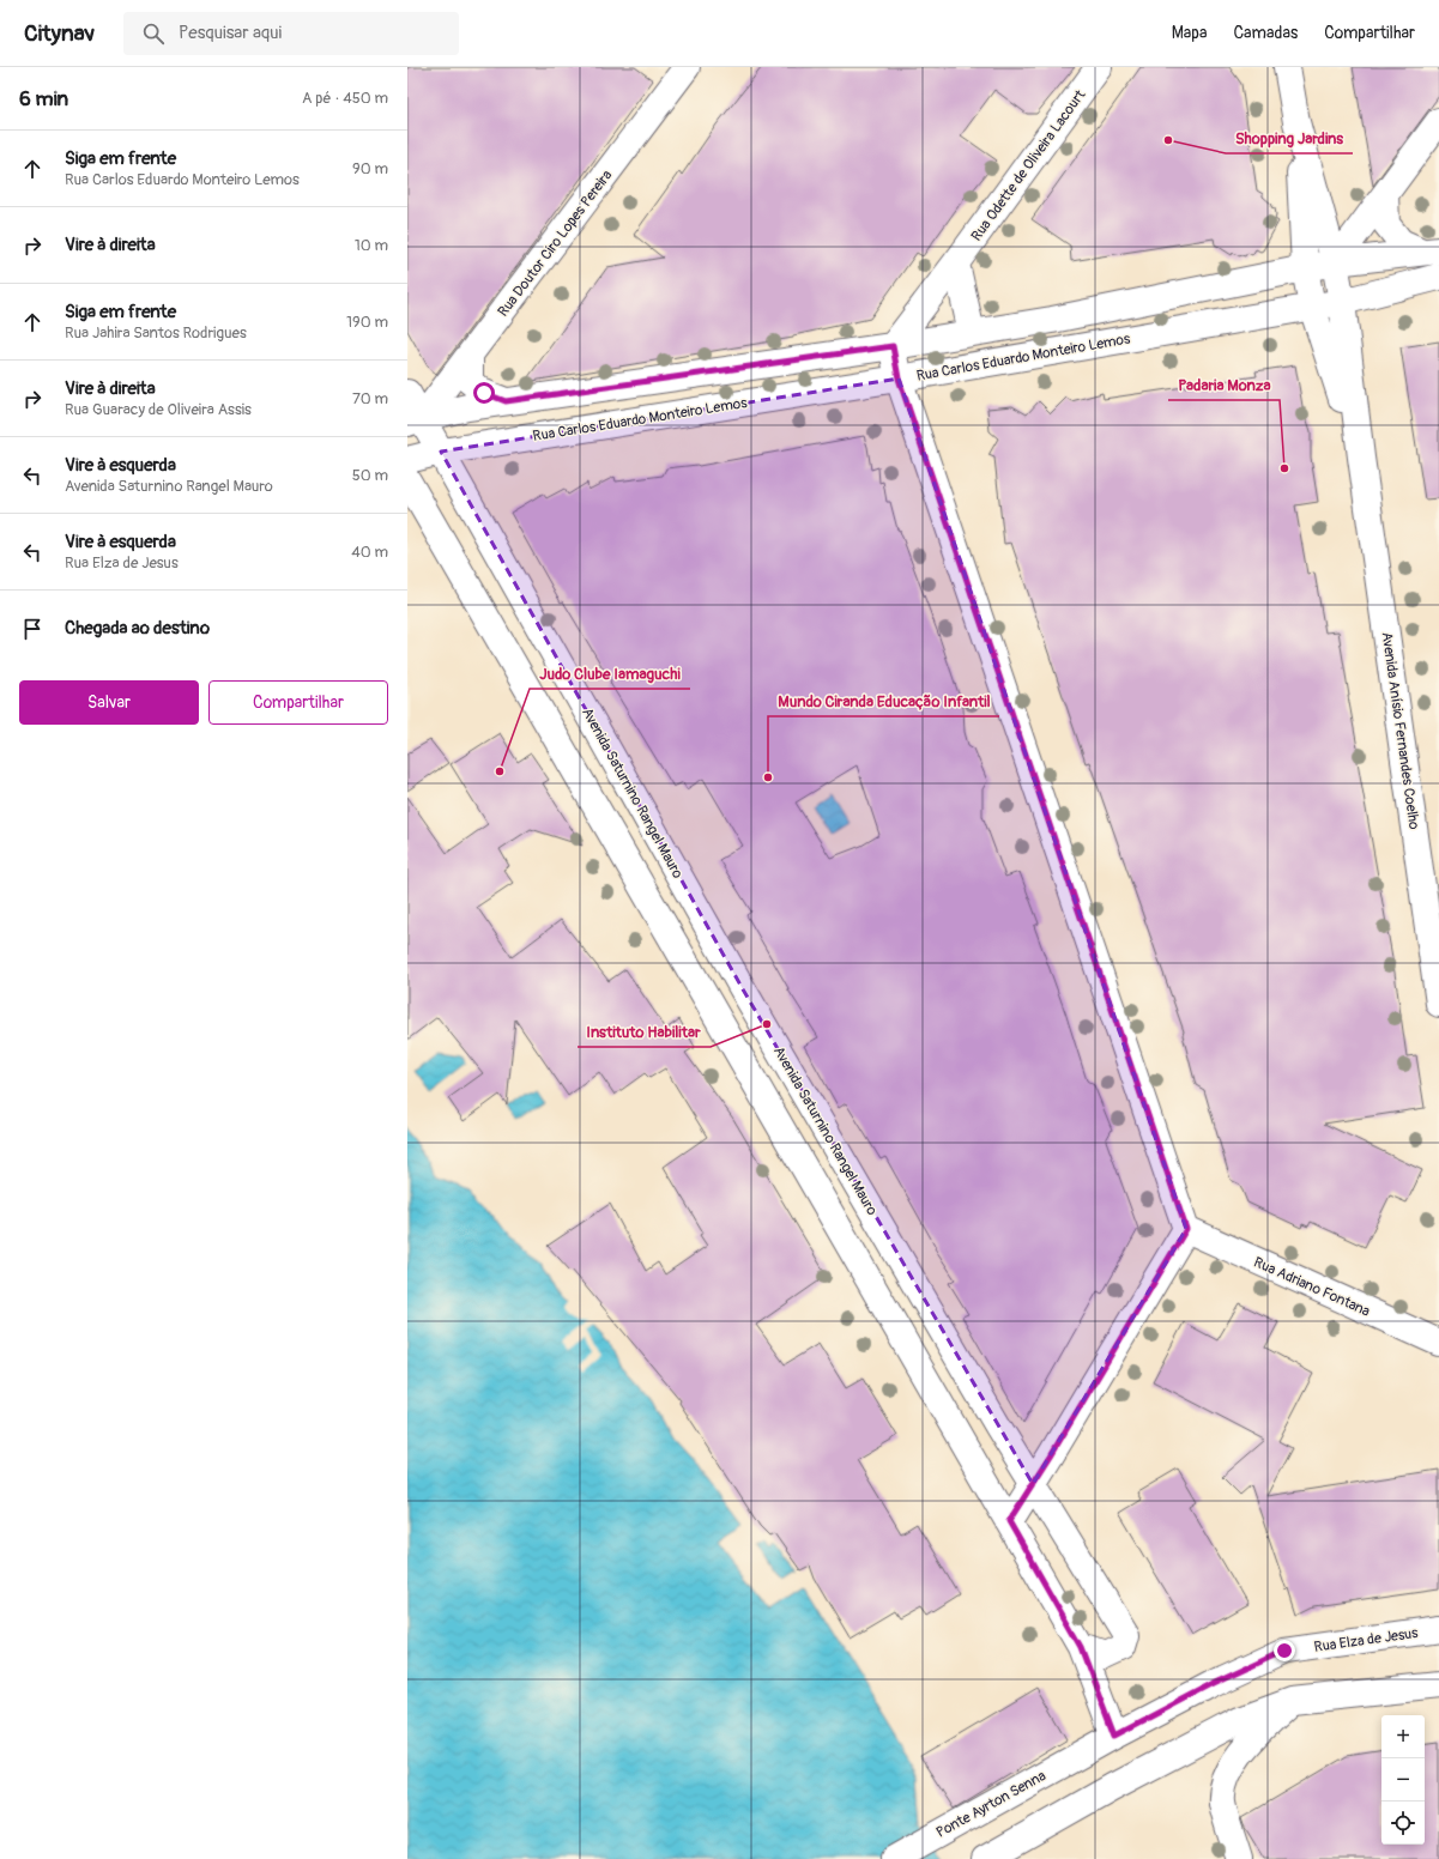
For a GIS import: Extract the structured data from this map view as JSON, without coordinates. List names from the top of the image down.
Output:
{
  "streets": {
    "street": [
      "Rua Odette de Oliveira Lacourt",
      "Rua Doutor Ciro Lopes Pereira",
      "Rua Carlos Eduardo Monteiro Lemos",
      "Avenida Anísio Fernandes Coelho",
      "Avenida Saturnino Rangel Mauro",
      "Rua Adriano Fontana",
      "Rua Elza de Jesus",
      "Ponte Ayrton Senna"
    ]
  },
  "crossings": [
    ["Rua Doutor Ciro Lopes Pereira", "Avenida Saturnino Rangel Mauro"],
    ["Rua Carlos Eduardo Monteiro Lemos", "Avenida Anísio Fernandes Coelho"],
    ["Rua Carlos Eduardo Monteiro Lemos", "Avenida Saturnino Rangel Mauro"],
    ["Rua Elza de Jesus", "Ponte Ayrton Senna"]
  ],
  "places": [
    "Shopping Jardins",
    "Padaria Monza",
    "Judo Clube Iamaguchi",
    "Mundo Ciranda Educação Infantil",
    "Instituto Habilitar"
  ],
  "page": {
    "header": "Citynav",
    "search": "Pesquisar aqui",
    "nav": ["Mapa", "Camadas", "Compartilhar"],
    "heading": ["6 min", "A pé · 450 m"],
    "list": [
      ["Siga em frente", "Rua Carlos Eduardo Monteiro Lemos", "90 m"],
      ["Vire à direita", "10 m"],
      ["Siga em frente", "Rua Jahira Santos Rodrigues", "190 m"],
      ["Vire à direita", "Rua Guaracy de Oliveira Assis", "70 m"],
      ["Vire à esquerda", "Avenida Saturnino Rangel Mauro", "50 m"],
      ["Vire à esquerda", "Rua Elza de Jesus", "40 m"],
      "Chegada ao destino"
    ],
    "buttons": ["Salvar", "Compartilhar"],
    "map_buttons": ["+", "−"]
  }
}
